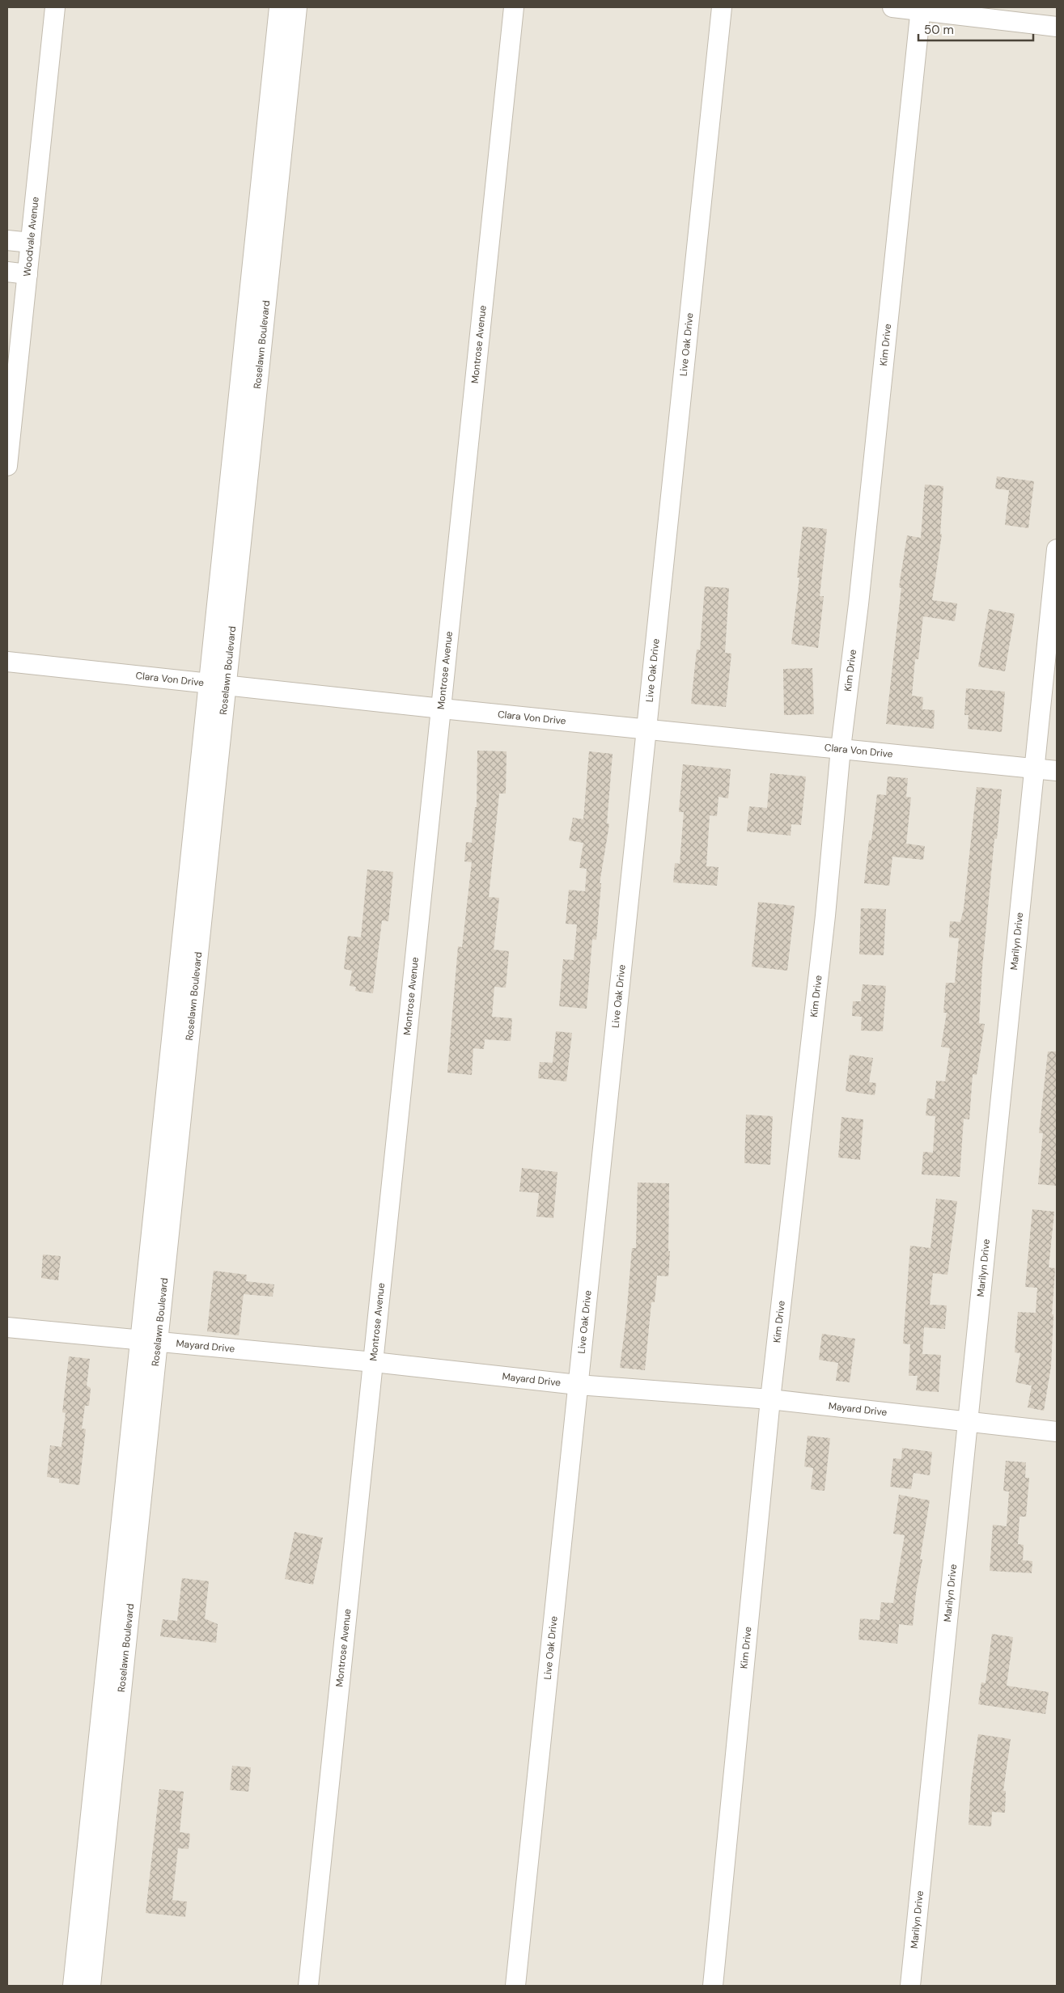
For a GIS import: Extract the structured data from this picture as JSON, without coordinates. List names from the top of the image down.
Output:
{
  "streets": {
    "street": [
      "Woodvale Avenue",
      "Roselawn Boulevard",
      "Montrose Avenue",
      "Live Oak Drive",
      "Kim Drive",
      "Clara Von Drive",
      "Marilyn Drive",
      "Mayard Drive"
    ]
  },
  "crossings": [
    ["Roselawn Boulevard", "Clara Von Drive"],
    ["Roselawn Boulevard", "Mayard Drive"],
    ["Montrose Avenue", "Clara Von Drive"],
    ["Montrose Avenue", "Mayard Drive"],
    ["Live Oak Drive", "Clara Von Drive"],
    ["Live Oak Drive", "Mayard Drive"],
    ["Kim Drive", "Clara Von Drive"],
    ["Kim Drive", "Mayard Drive"],
    ["Clara Von Drive", "Marilyn Drive"],
    ["Marilyn Drive", "Mayard Drive"]
  ],
  "scale_bar": "50 m"
}
